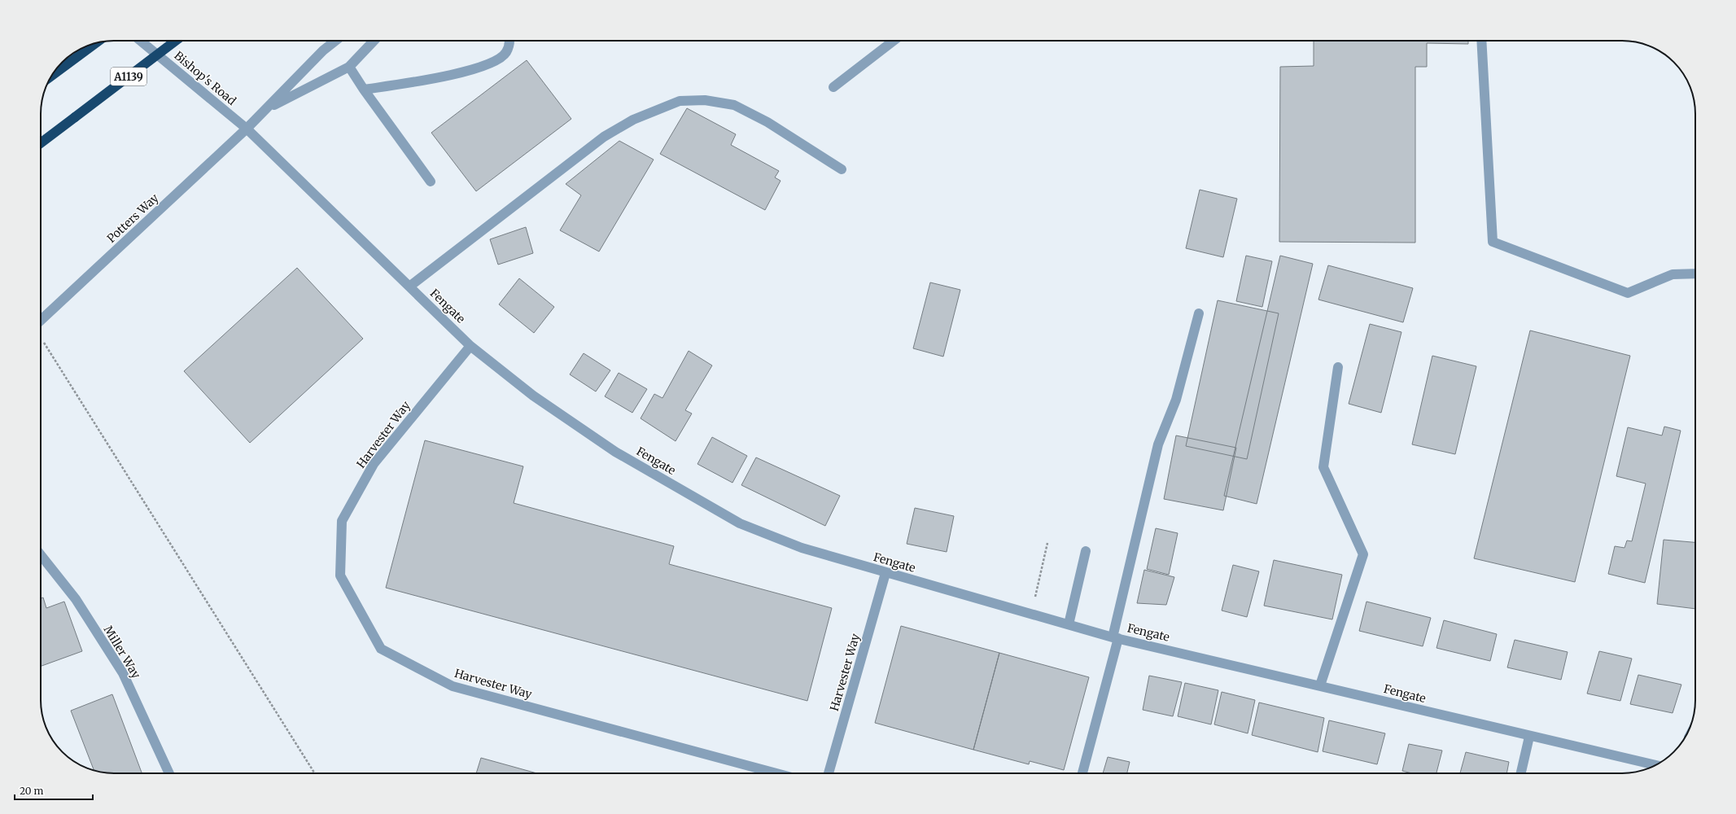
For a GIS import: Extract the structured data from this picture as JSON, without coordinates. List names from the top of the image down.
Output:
{
  "streets": {
    "highway": ["A1139"],
    "street": [
      "Bishop's Road",
      "Potters Way",
      "Fengate",
      "Harvester Way",
      "Miller Way"
    ]
  },
  "crossings": [
    ["Bishop's Road", "Potters Way"],
    ["Bishop's Road", "Fengate"],
    ["Potters Way", "Fengate"],
    ["Fengate", "Harvester Way"]
  ],
  "scale_bar": "20 m"
}
